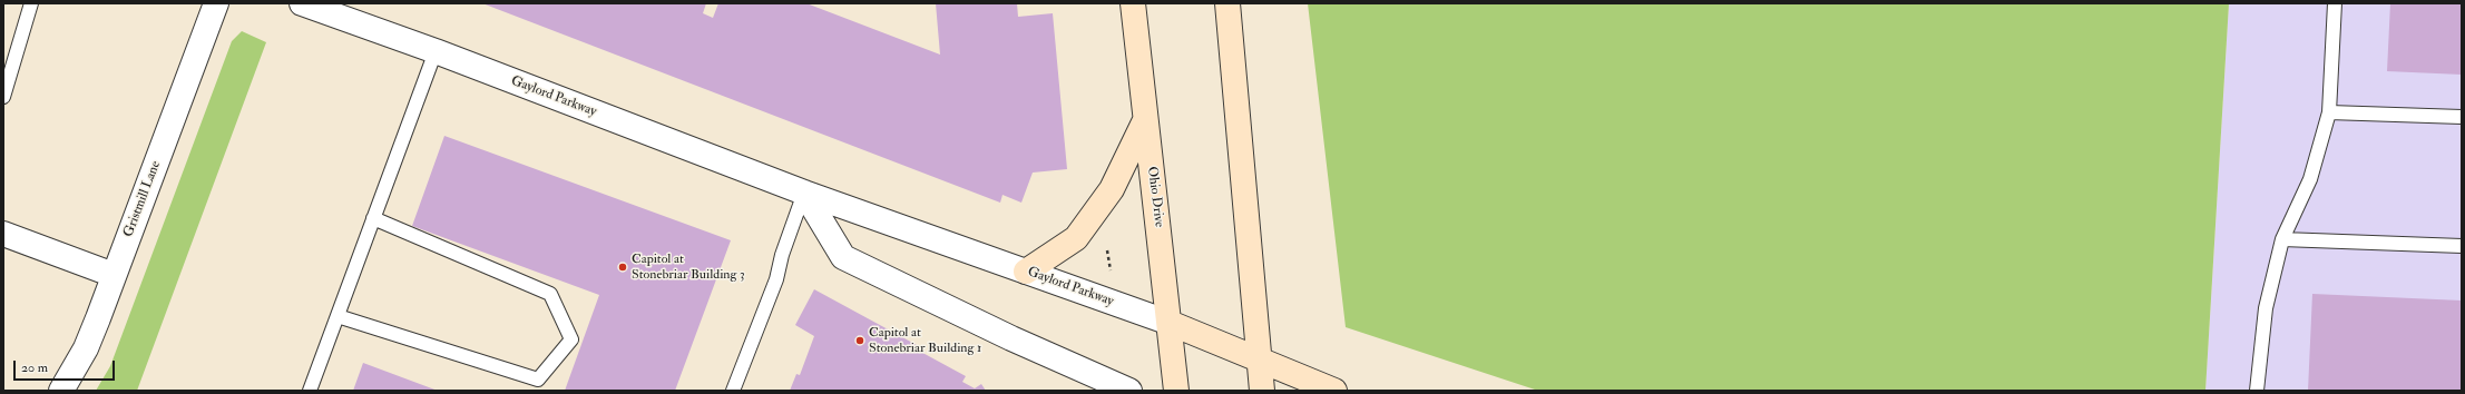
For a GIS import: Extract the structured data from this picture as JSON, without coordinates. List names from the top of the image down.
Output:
{
  "streets": {
    "main road": ["Gaylord Parkway", "Ohio Drive"],
    "street": ["Gristmill Lane"]
  },
  "crossings": [
    ["Gaylord Parkway", "Ohio Drive"]
  ],
  "places": ["Capitol at Stonebriar Building 3", "Capitol at Stonebriar Building 1"],
  "scale_bar": "20 m"
}
